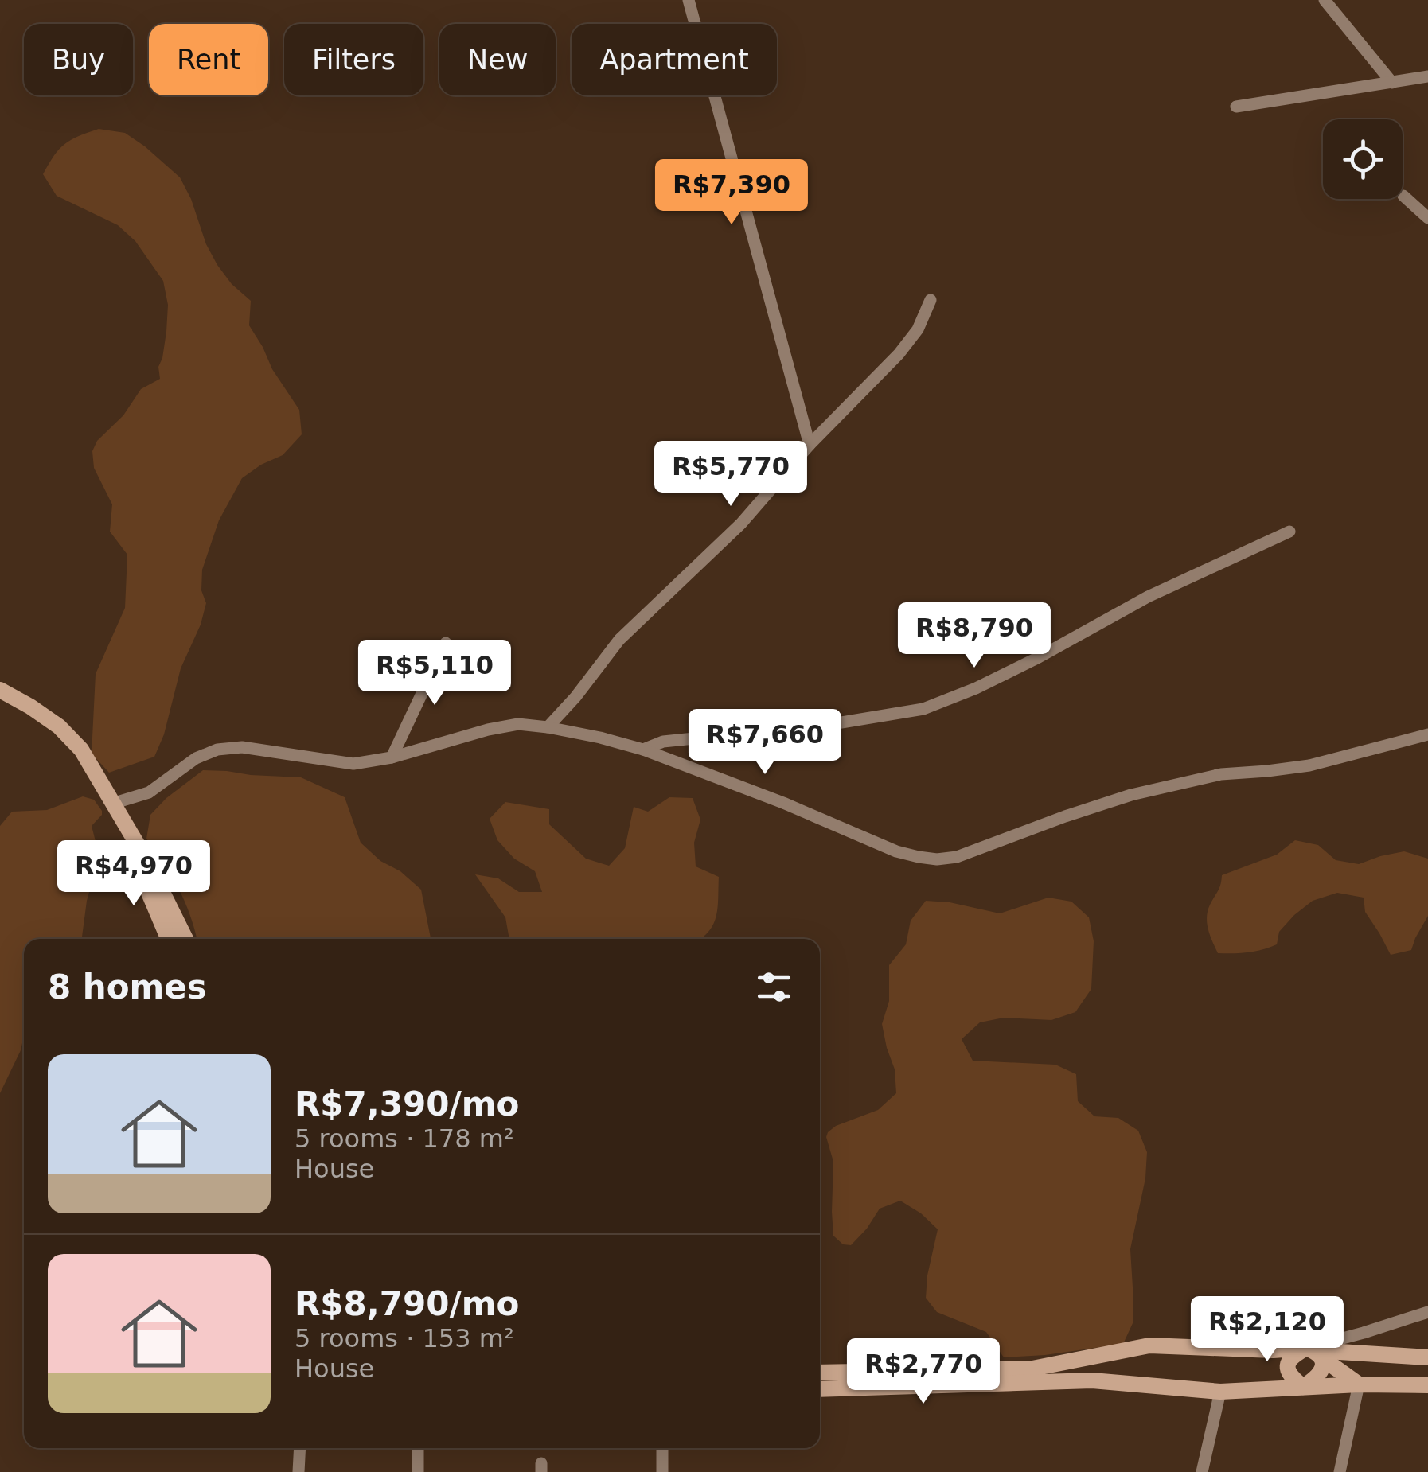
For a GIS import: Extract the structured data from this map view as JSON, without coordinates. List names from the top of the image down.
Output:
{
  "page": {
    "chip": [
      "Buy",
      "Rent",
      "Filters",
      "New",
      "Apartment"
    ],
    "price": [
      "R$7,390",
      "R$5,770",
      "R$8,790",
      "R$5,110",
      "R$7,660",
      "R$4,970",
      "R$2,120",
      "R$2,770"
    ],
    "heading": "8 homes",
    "list": [
      {
        "name": "R$7,390/mo",
        "note": "5 rooms · 178 m² · House"
      },
      {
        "name": "R$8,790/mo",
        "note": "5 rooms · 153 m² · House"
      }
    ]
  }
}
